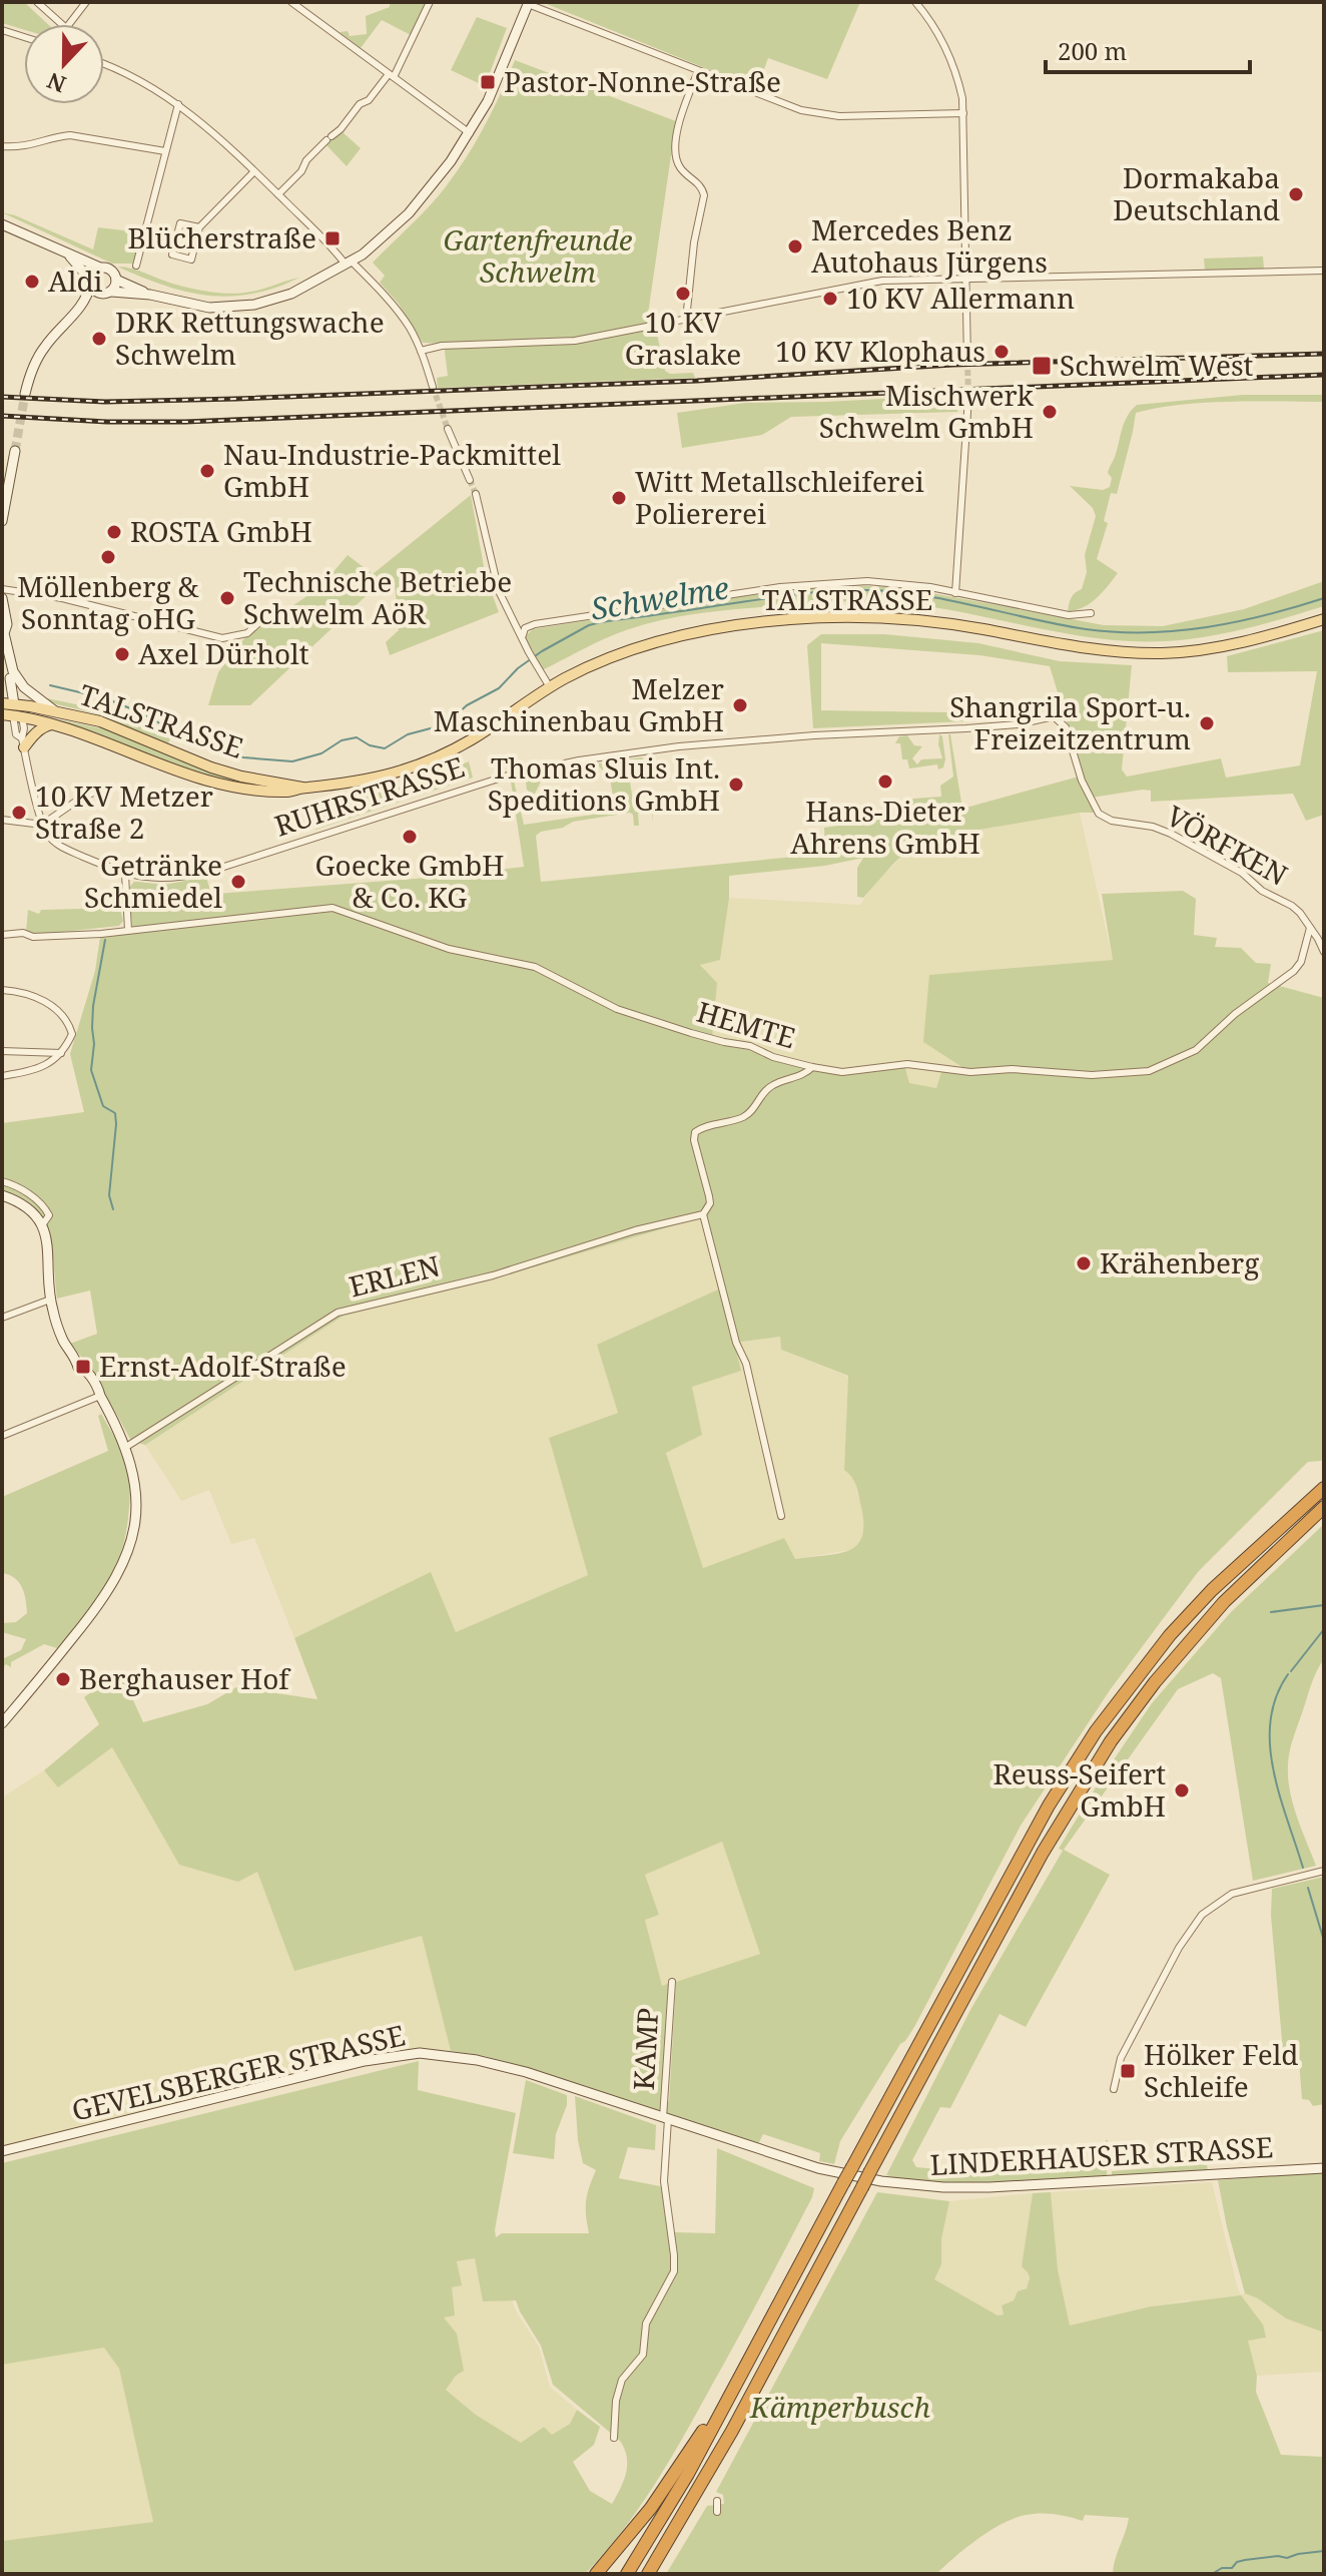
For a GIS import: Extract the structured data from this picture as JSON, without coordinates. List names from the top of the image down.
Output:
{
  "streets": {
    "main road": ["TALSTRASSE", "GEVELSBERGER STRASSE", "LINDERHAUSER STRASSE"],
    "street": [
      "RUHRSTRASSE",
      "VÖRFKEN",
      "HEMTE",
      "ERLEN",
      "KAMP"
    ]
  },
  "crossings": [
    ["RUHRSTRASSE", "VÖRFKEN"],
    ["VÖRFKEN", "HEMTE"],
    ["KAMP", "GEVELSBERGER STRASSE"],
    ["GEVELSBERGER STRASSE", "LINDERHAUSER STRASSE"]
  ],
  "water": ["Schwelme"],
  "parks": ["Gartenfreunde Schwelm", "Kämperbusch"],
  "places": {
    "transit": [
      "Pastor-Nonne-Straße",
      "Blücherstraße",
      "Schwelm West",
      "Ernst-Adolf-Straße",
      "Hölker Feld Schleife"
    ],
    "other": [
      "Dormakaba Deutschland",
      "Mercedes Benz Autohaus Jürgens",
      "Aldi",
      "10 KV Graslake",
      "10 KV Allermann",
      "DRK Rettungswache Schwelm",
      "10 KV Klophaus",
      "Mischwerk Schwelm GmbH",
      "Nau-Industrie-Packmittel GmbH",
      "Witt Metallschleiferei Poliererei",
      "ROSTA GmbH",
      "Möllenberg & Sonntag oHG",
      "Technische Betriebe Schwelm AöR",
      "Axel Dürholt",
      "Melzer Maschinenbau GmbH",
      "Shangrila Sport-u. Freizeitzentrum",
      "Hans-Dieter Ahrens GmbH",
      "Thomas Sluis Int. Speditions GmbH",
      "10 KV Metzer Straße 2",
      "Goecke GmbH & Co. KG",
      "Getränke Schmiedel",
      "Krähenberg",
      "Berghauser Hof",
      "Reuss-Seifert GmbH"
    ]
  },
  "scale_bar": "200 m",
  "north": "bottom"
}
